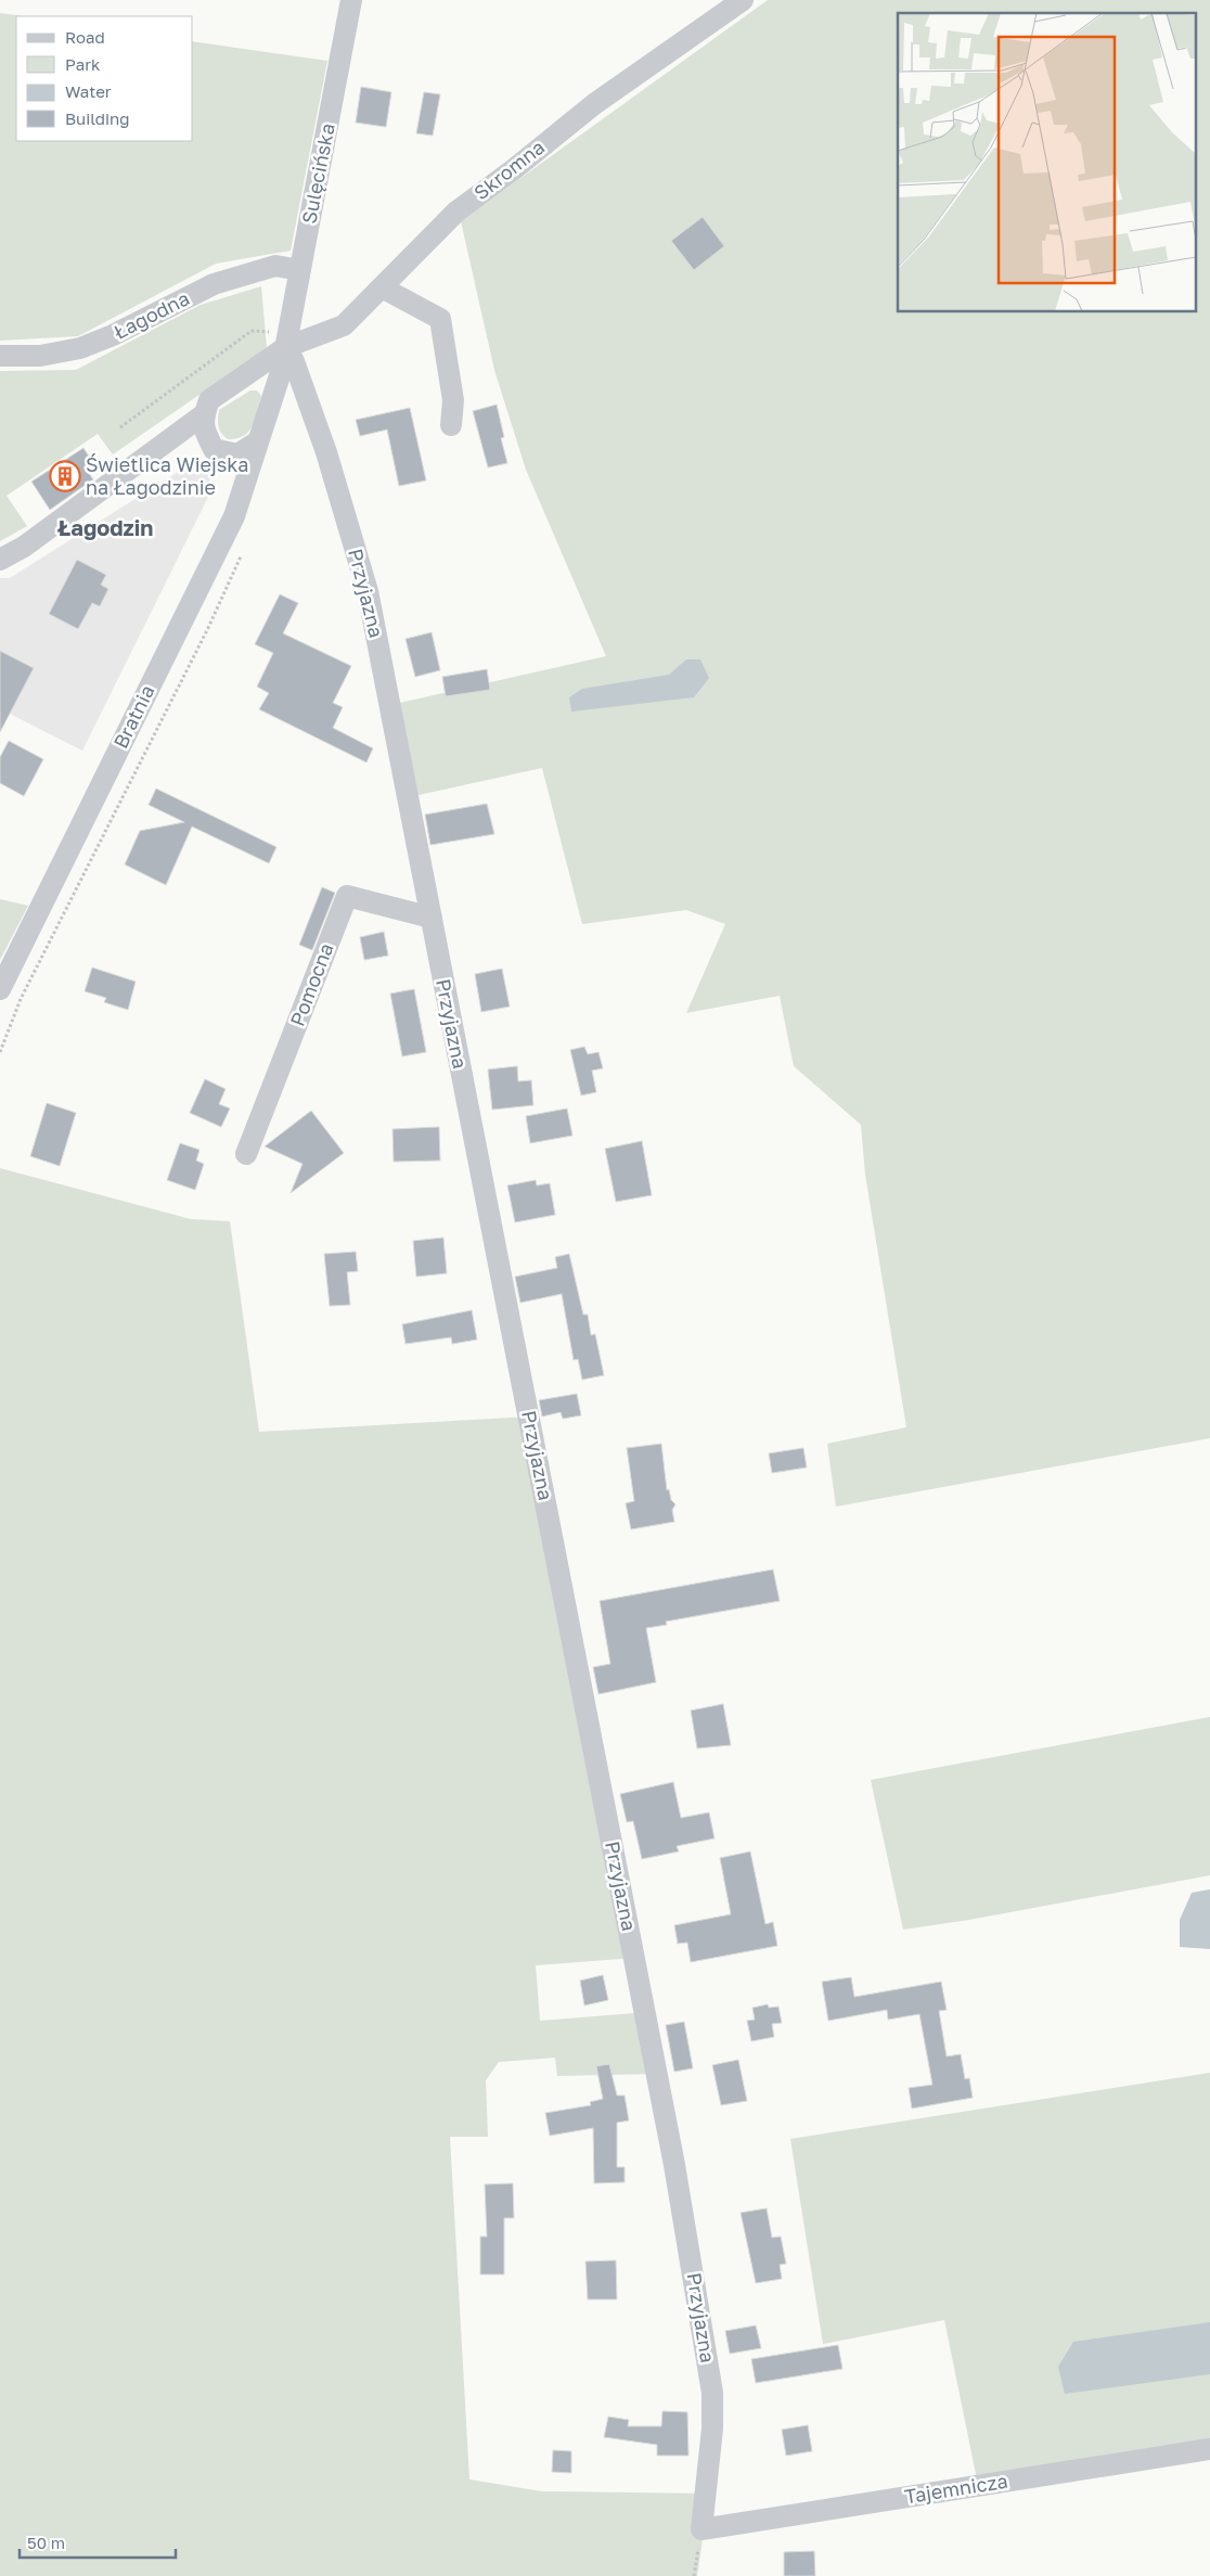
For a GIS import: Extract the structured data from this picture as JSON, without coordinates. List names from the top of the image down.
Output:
{
  "streets": {
    "street": [
      "Skromna",
      "Sulęcińska",
      "Łagodna",
      "Przyjazna",
      "Bratnia",
      "Pomocna",
      "Tajemnicza"
    ]
  },
  "crossings": [
    ["Skromna", "Sulęcińska"],
    ["Skromna", "Przyjazna"],
    ["Skromna", "Bratnia"],
    ["Sulęcińska", "Łagodna"],
    ["Sulęcińska", "Przyjazna"],
    ["Sulęcińska", "Bratnia"],
    ["Przyjazna", "Bratnia"],
    ["Przyjazna", "Pomocna"],
    ["Przyjazna", "Tajemnicza"]
  ],
  "districts": ["Łagodzin"],
  "places": {
    "building": ["Świetlica Wiejska na Łagodzinie"]
  },
  "legend": [
    "Road",
    "Park",
    "Water",
    "Building"
  ],
  "scale_bar": "50 m"
}
